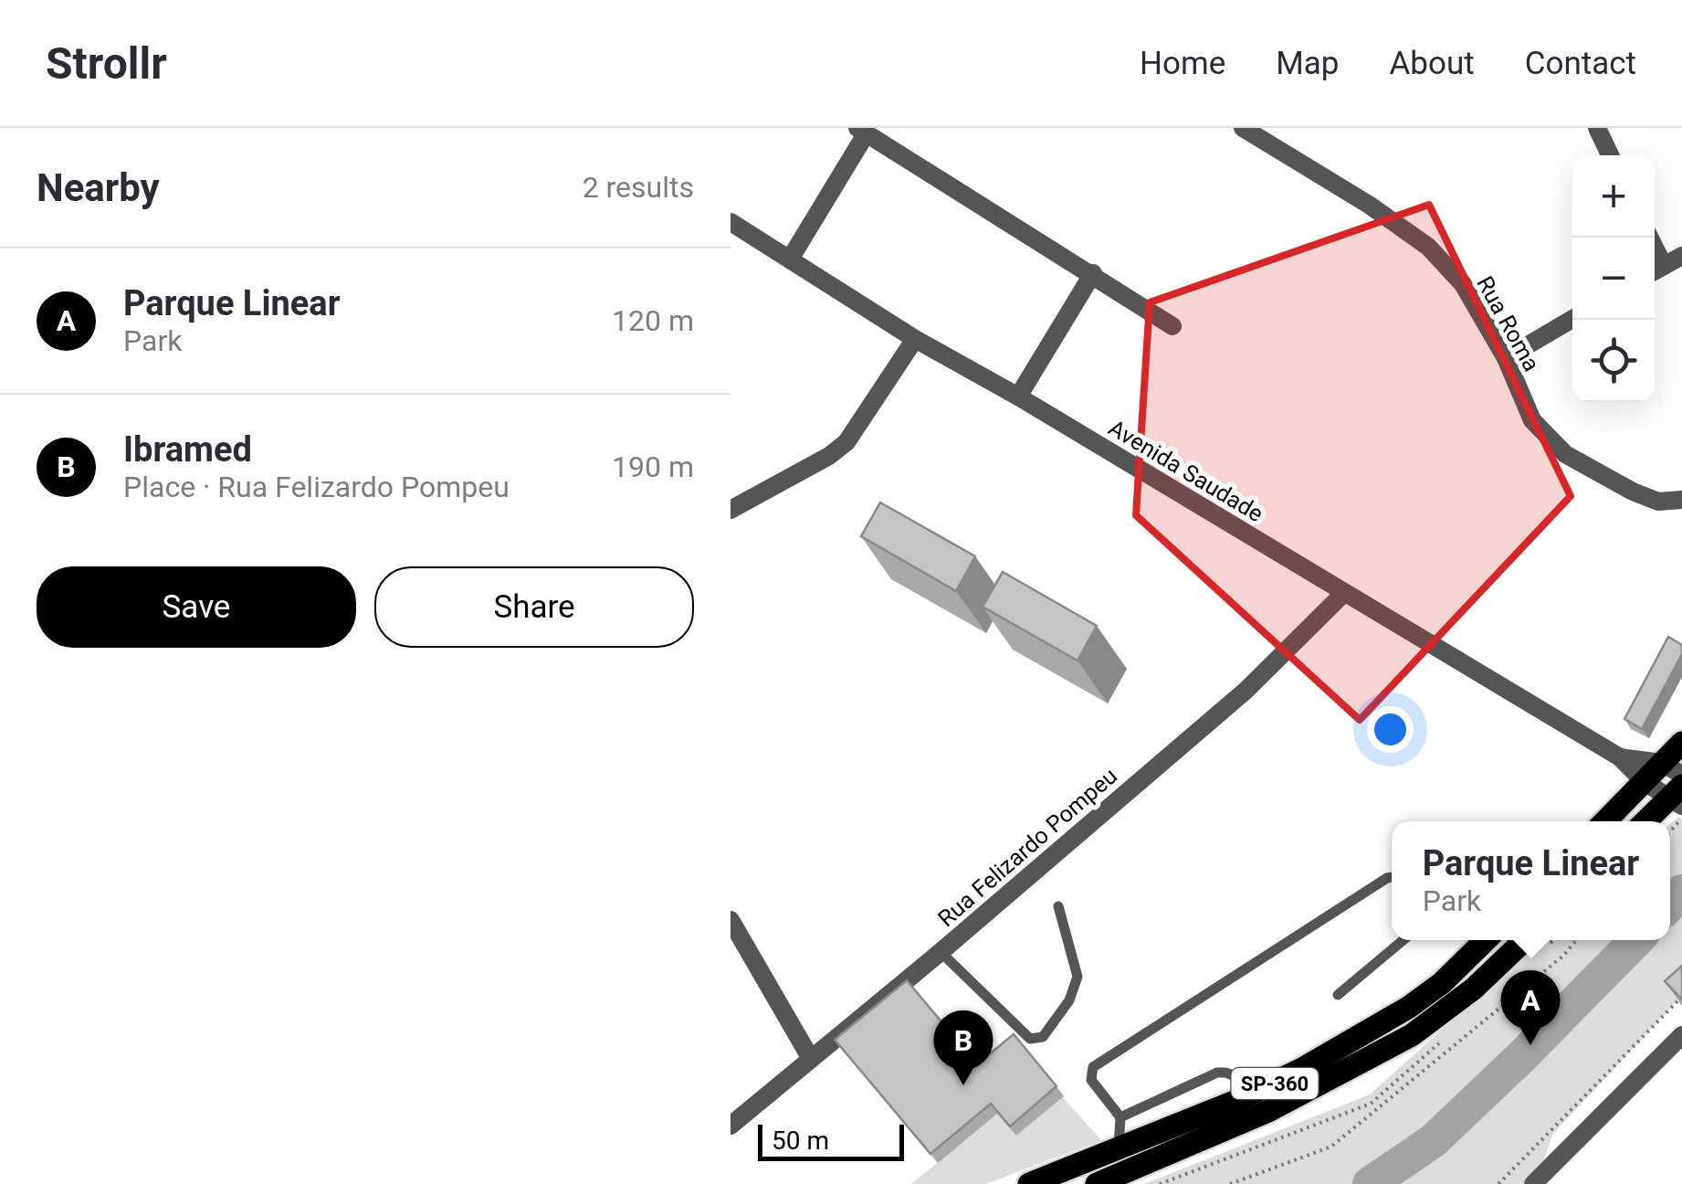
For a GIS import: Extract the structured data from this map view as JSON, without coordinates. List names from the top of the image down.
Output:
{
  "streets": {
    "main road": ["SP-360"],
    "street": ["Rua Roma", "Avenida Saudade", "Rua Felizardo Pompeu"]
  },
  "crossings": [
    ["Avenida Saudade", "Rua Felizardo Pompeu"]
  ],
  "scale_bar": "50 m",
  "page": {
    "header": "Strollr",
    "nav": [
      "Home",
      "Map",
      "About",
      "Contact"
    ],
    "heading": ["Nearby", "2 results"],
    "map_buttons": ["+", "−"],
    "list": [
      {
        "mark": "A",
        "name": "Parque Linear",
        "note": "Park",
        "value": "120 m"
      },
      {
        "mark": "B",
        "name": "Ibramed",
        "note": "Place · Rua Felizardo Pompeu",
        "value": "190 m"
      }
    ],
    "buttons": ["Save", "Share"],
    "popup": ["Parque Linear", "Park"],
    "pins": ["A", "B"],
    "scale": "50 m"
  }
}
